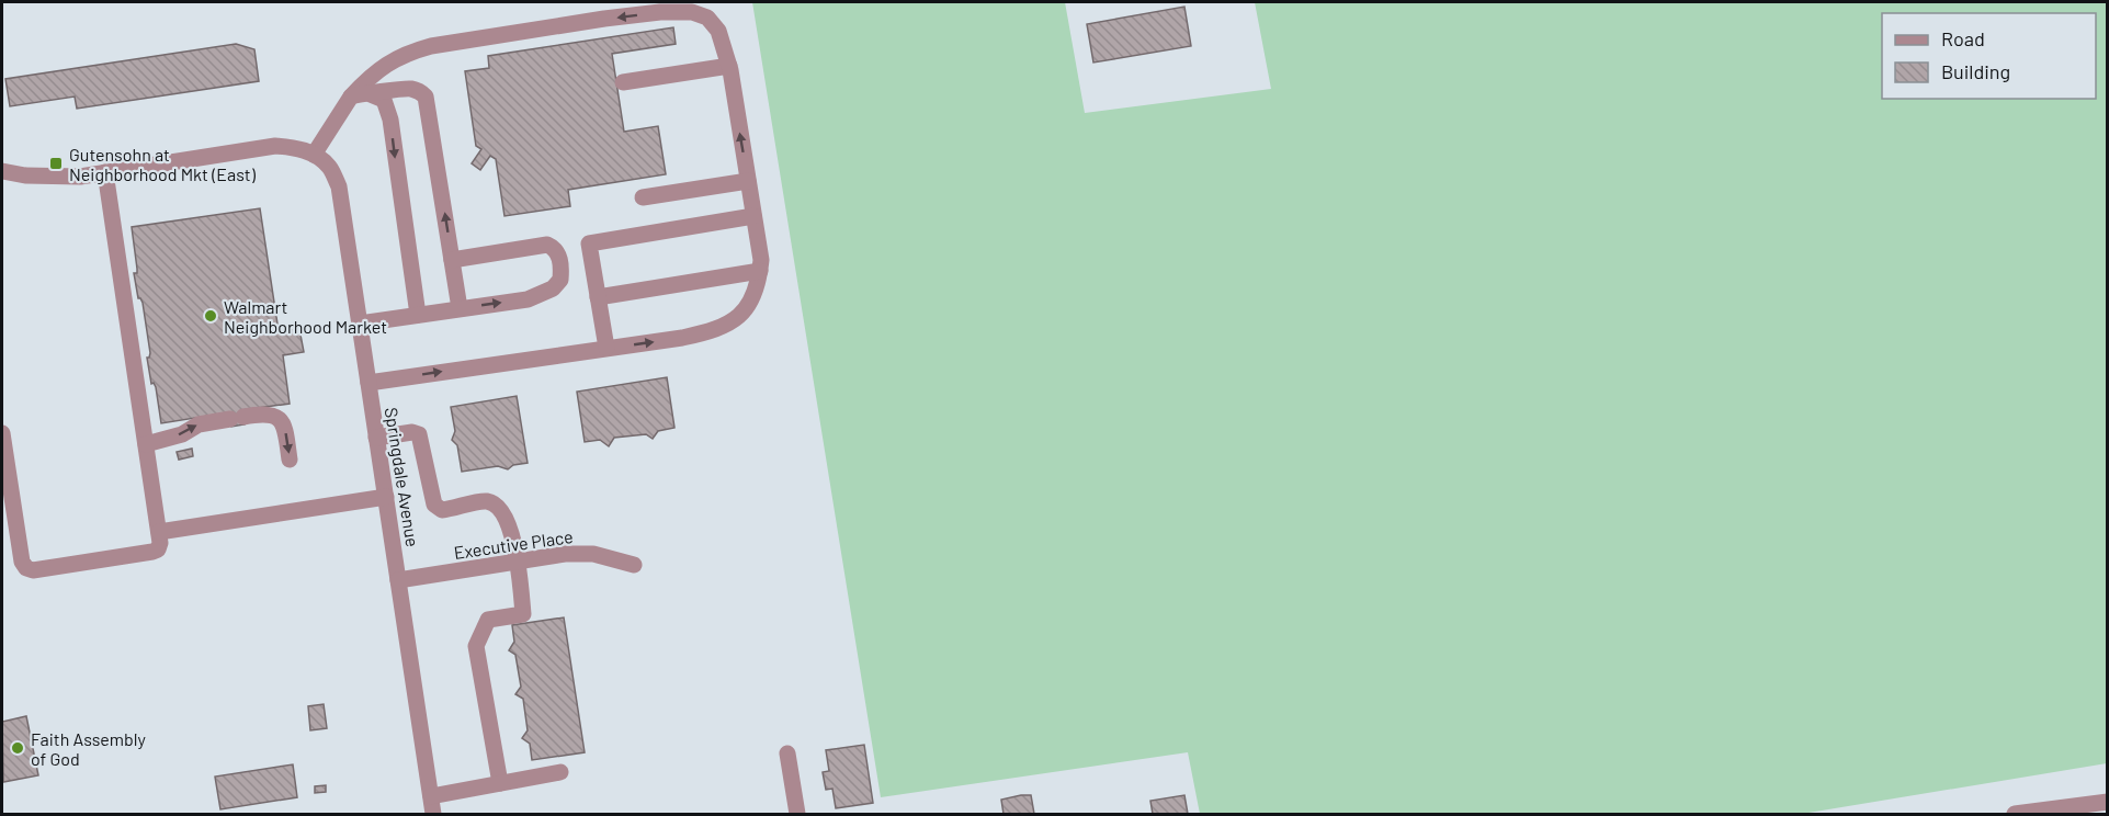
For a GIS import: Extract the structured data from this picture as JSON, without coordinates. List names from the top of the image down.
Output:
{
  "streets": {
    "street": ["Springdale Avenue", "Executive Place"]
  },
  "crossings": [
    ["Springdale Avenue", "Executive Place"]
  ],
  "places": {
    "transit": ["Gutensohn at Neighborhood Mkt (East)"],
    "other": ["Walmart Neighborhood Market", "Faith Assembly of God"]
  },
  "legend": ["Road", "Building"]
}
